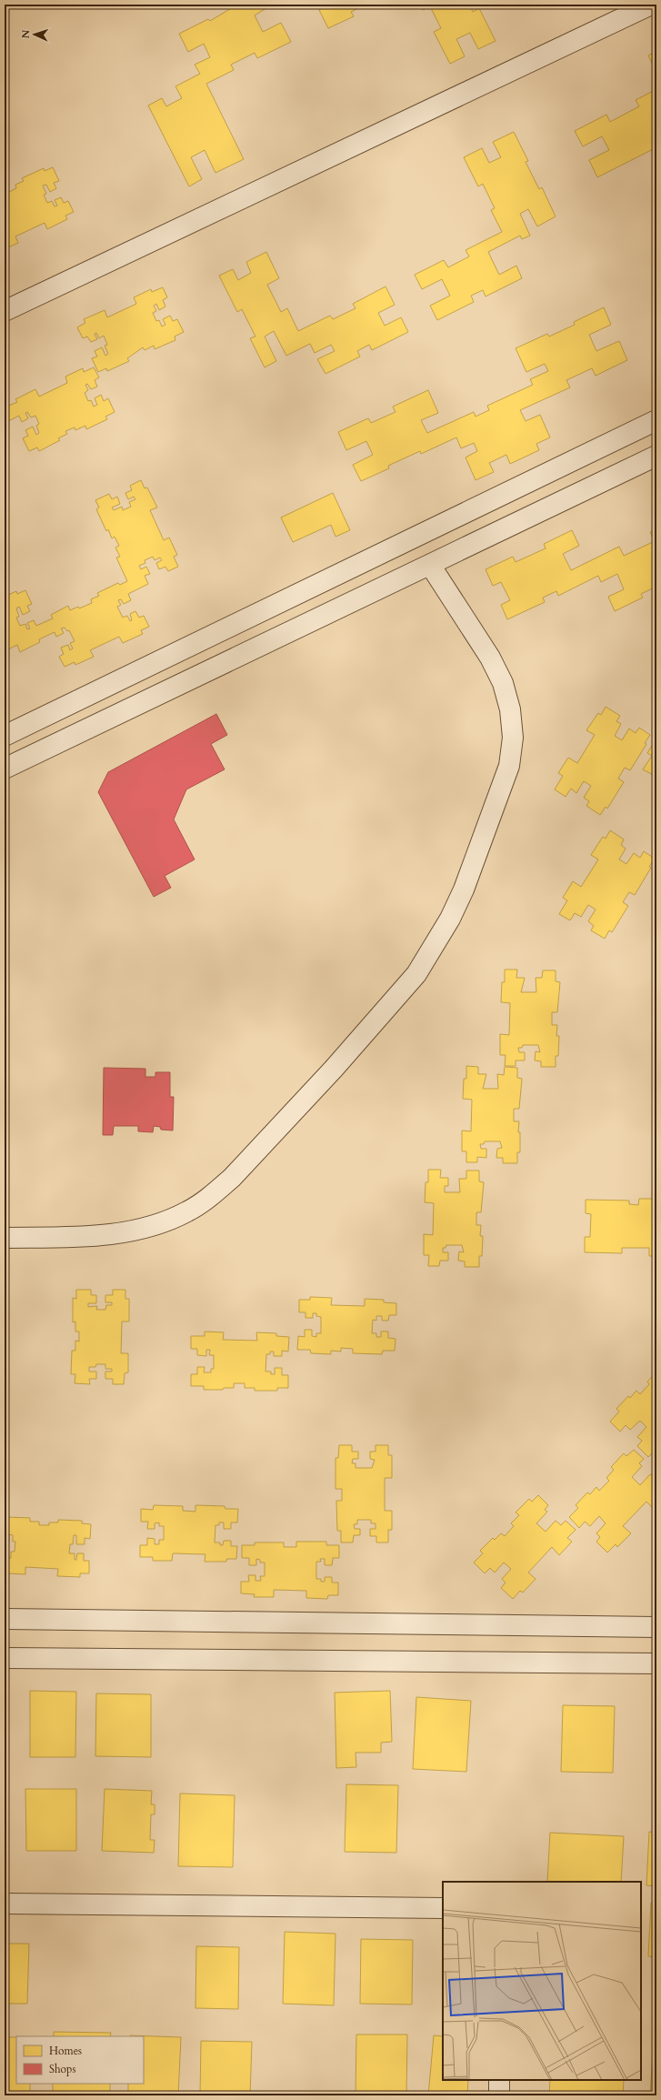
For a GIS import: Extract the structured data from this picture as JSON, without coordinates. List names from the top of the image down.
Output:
{
  "legend": ["Homes", "Shops"],
  "north": "left"
}
